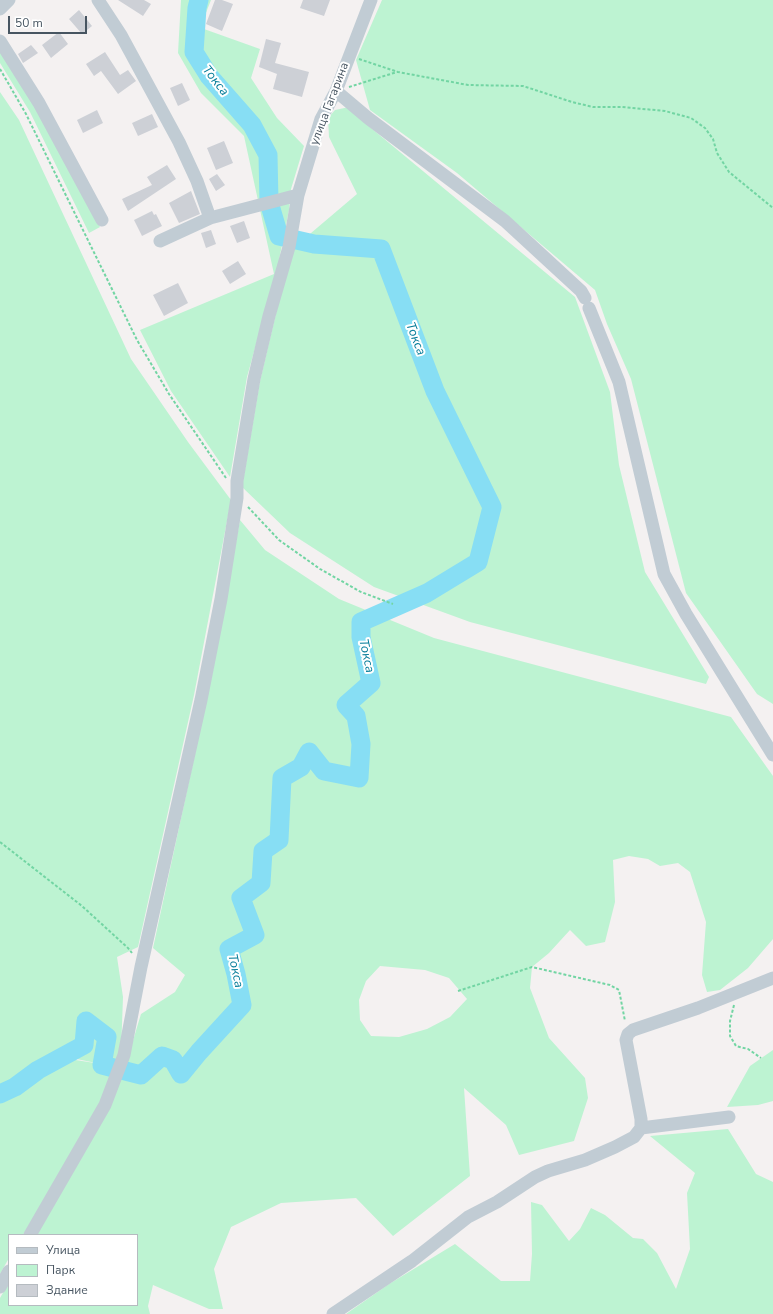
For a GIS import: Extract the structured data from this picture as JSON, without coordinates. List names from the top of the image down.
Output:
{
  "streets": {
    "street": ["улица Гагарина"]
  },
  "water": ["Токса"],
  "legend": ["Улица", "Парк", "Здание"],
  "scale_bar": "50 m"
}
